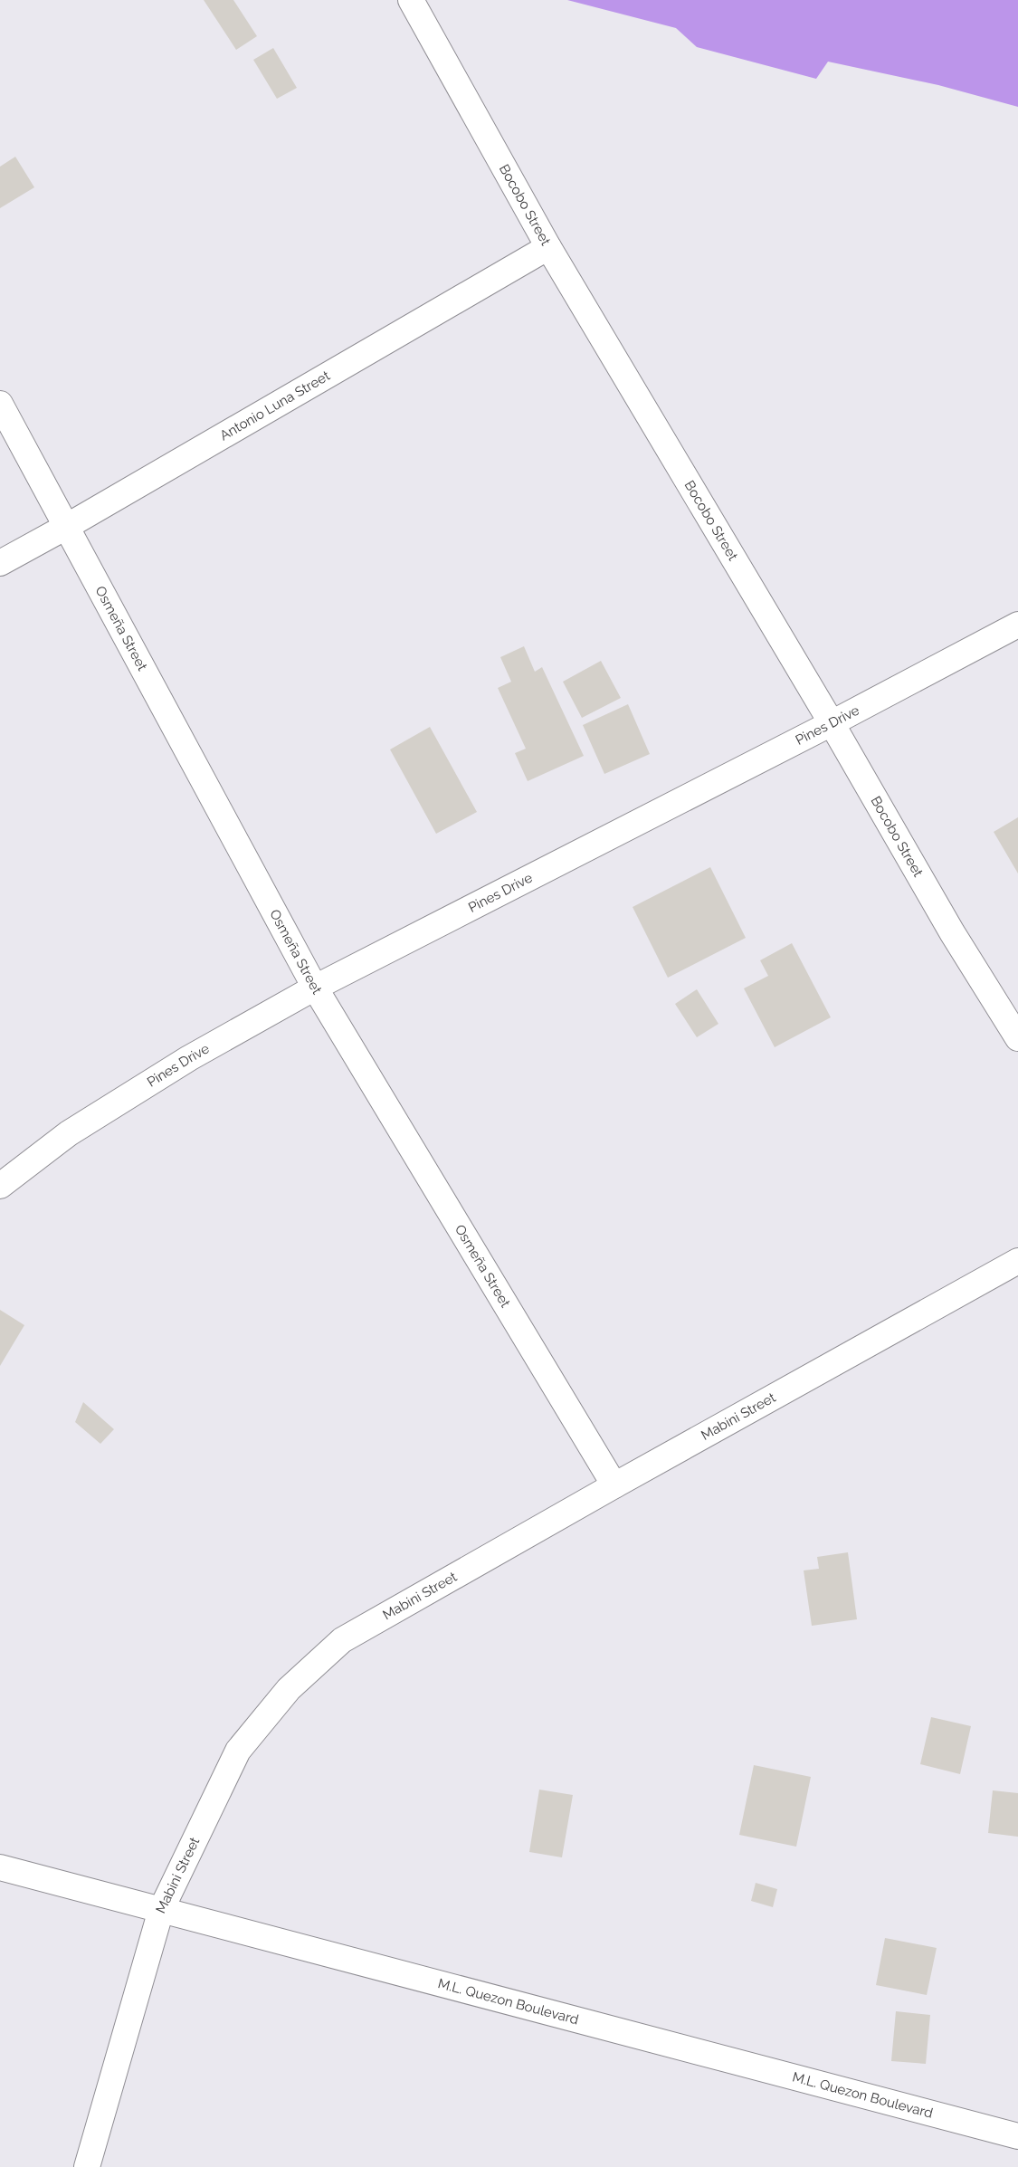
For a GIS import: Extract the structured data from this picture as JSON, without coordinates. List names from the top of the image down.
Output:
{
  "streets": {
    "street": [
      "Bocobo Street",
      "Antonio Luna Street",
      "Osmeña Street",
      "Pines Drive",
      "Mabini Street",
      "M.L. Quezon Boulevard"
    ]
  },
  "crossings": [
    ["Bocobo Street", "Antonio Luna Street"],
    ["Bocobo Street", "Pines Drive"],
    ["Antonio Luna Street", "Osmeña Street"],
    ["Osmeña Street", "Pines Drive"],
    ["Osmeña Street", "Mabini Street"],
    ["Mabini Street", "M.L. Quezon Boulevard"]
  ]
}
